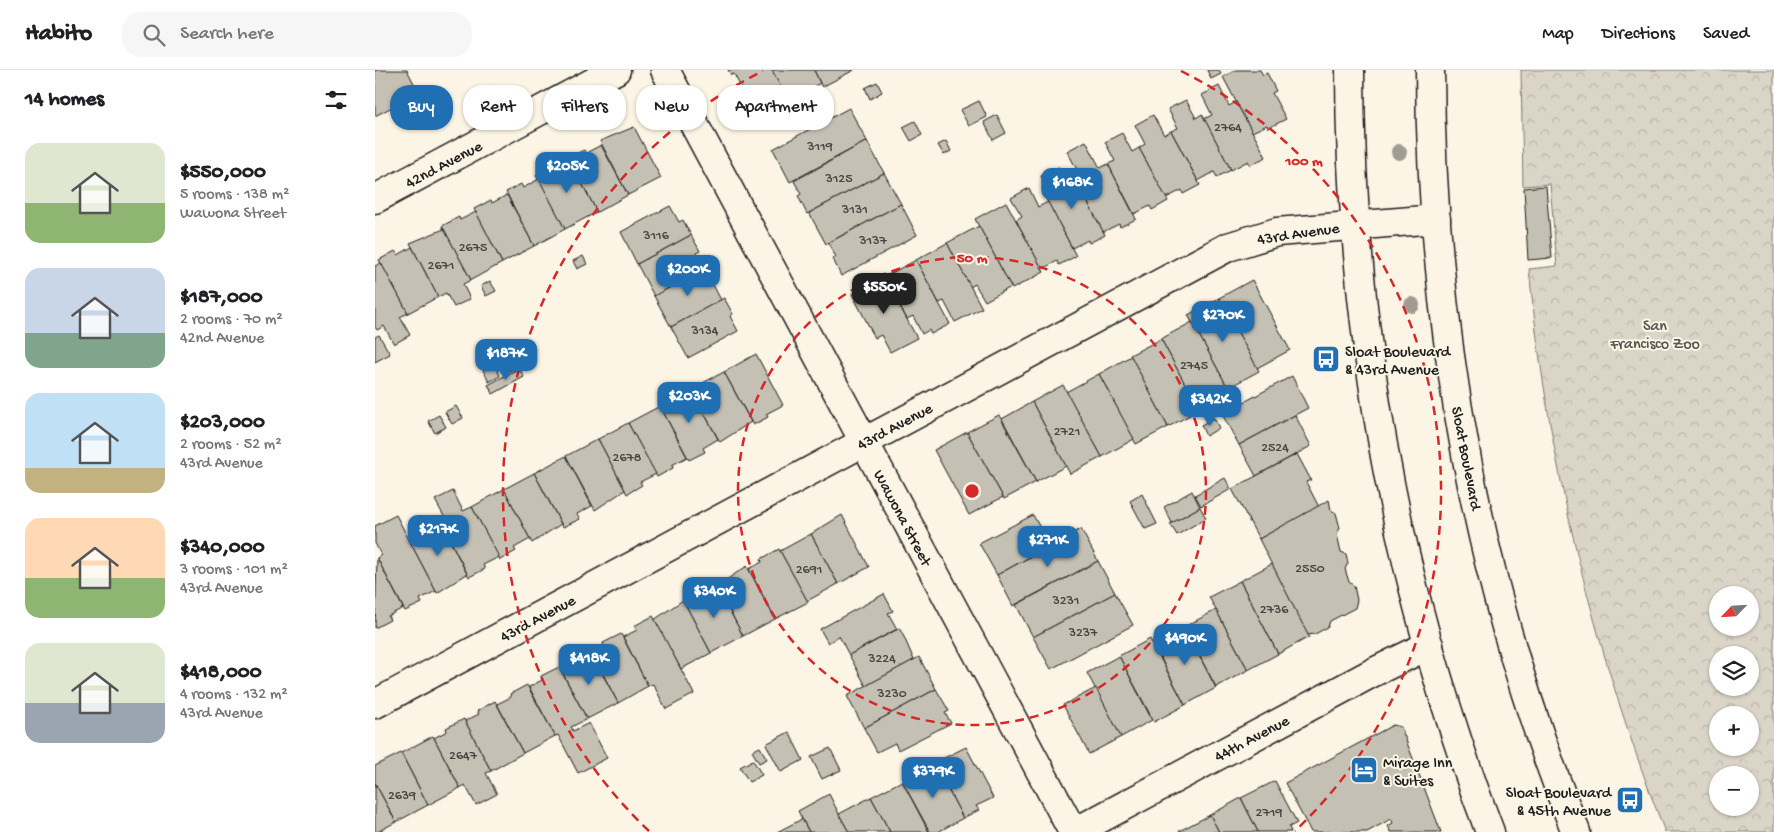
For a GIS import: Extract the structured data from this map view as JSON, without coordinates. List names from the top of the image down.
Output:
{
  "streets": {
    "street": [
      "42nd Avenue",
      "43rd Avenue",
      "Sloat Boulevard",
      "Wawona Street",
      "44th Avenue"
    ]
  },
  "crossings": [
    ["43rd Avenue", "Sloat Boulevard"],
    ["43rd Avenue", "Wawona Street"],
    ["Wawona Street", "44th Avenue"]
  ],
  "parks": ["San Francisco Zoo"],
  "places": {
    "bus stop": ["Sloat Boulevard & 43rd Avenue", "Sloat Boulevard & 45th Avenue"],
    "hotel": ["Mirage Inn & Suites"]
  },
  "house_numbers": [
    "2764",
    "3119",
    "3125",
    "3131",
    "3116",
    "3137",
    "2675",
    "2671",
    "3134",
    "2745",
    "2721",
    "2524",
    "2678",
    "2550",
    "2691",
    "3231",
    "2736",
    "3237",
    "3224",
    "3230",
    "2647",
    "2639",
    "2719"
  ],
  "north": "bottom left",
  "page": {
    "header": "Habito",
    "search": "Search here",
    "nav": ["Map", "Directions", "Saved"],
    "heading": "14 homes",
    "chip": [
      "Buy",
      "Rent",
      "Filters",
      "New",
      "Apartment"
    ],
    "list": [
      {
        "name": "$550,000",
        "note": "5 rooms · 138 m² · Wawona Street"
      },
      {
        "name": "$187,000",
        "note": "2 rooms · 70 m² · 42nd Avenue"
      },
      {
        "name": "$203,000",
        "note": "2 rooms · 52 m² · 43rd Avenue"
      },
      {
        "name": "$340,000",
        "note": "3 rooms · 101 m² · 43rd Avenue"
      },
      {
        "name": "$418,000",
        "note": "4 rooms · 132 m² · 43rd Avenue"
      }
    ],
    "price": [
      "$205K",
      "$168K",
      "$200K",
      "$550K",
      "$270K",
      "$187K",
      "$203K",
      "$342K",
      "$217K",
      "$271K",
      "$340K",
      "$490K",
      "$418K",
      "$379K"
    ],
    "map_buttons": ["+", "−"]
  },
  "rings": ["100 m", "50 m"]
}
